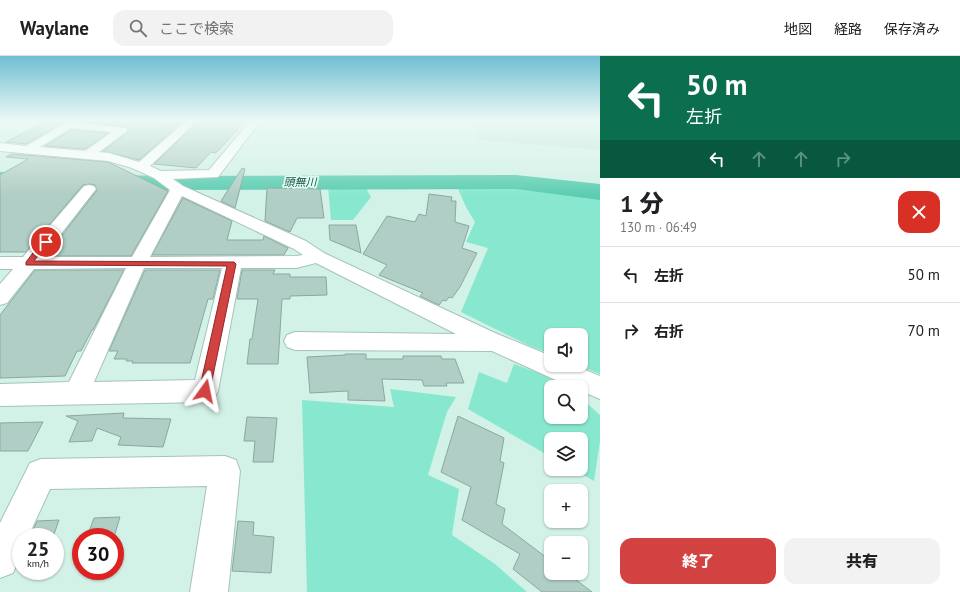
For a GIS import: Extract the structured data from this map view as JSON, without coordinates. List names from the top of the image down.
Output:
{
  "water": ["頭無川"],
  "page": {
    "header": "Waylane",
    "search": "ここで検索",
    "nav": ["地図", "経路", "保存済み"],
    "turn": ["50 m", "左折"],
    "heading": ["1 分", "130 m · 06:49"],
    "list": [
      {
        "name": "左折",
        "value": "50 m"
      },
      {
        "name": "右折",
        "value": "70 m"
      }
    ],
    "map_buttons": ["+", "−"],
    "speed": "25 km/h",
    "limit": "30",
    "buttons": ["終了", "共有"]
  }
}
